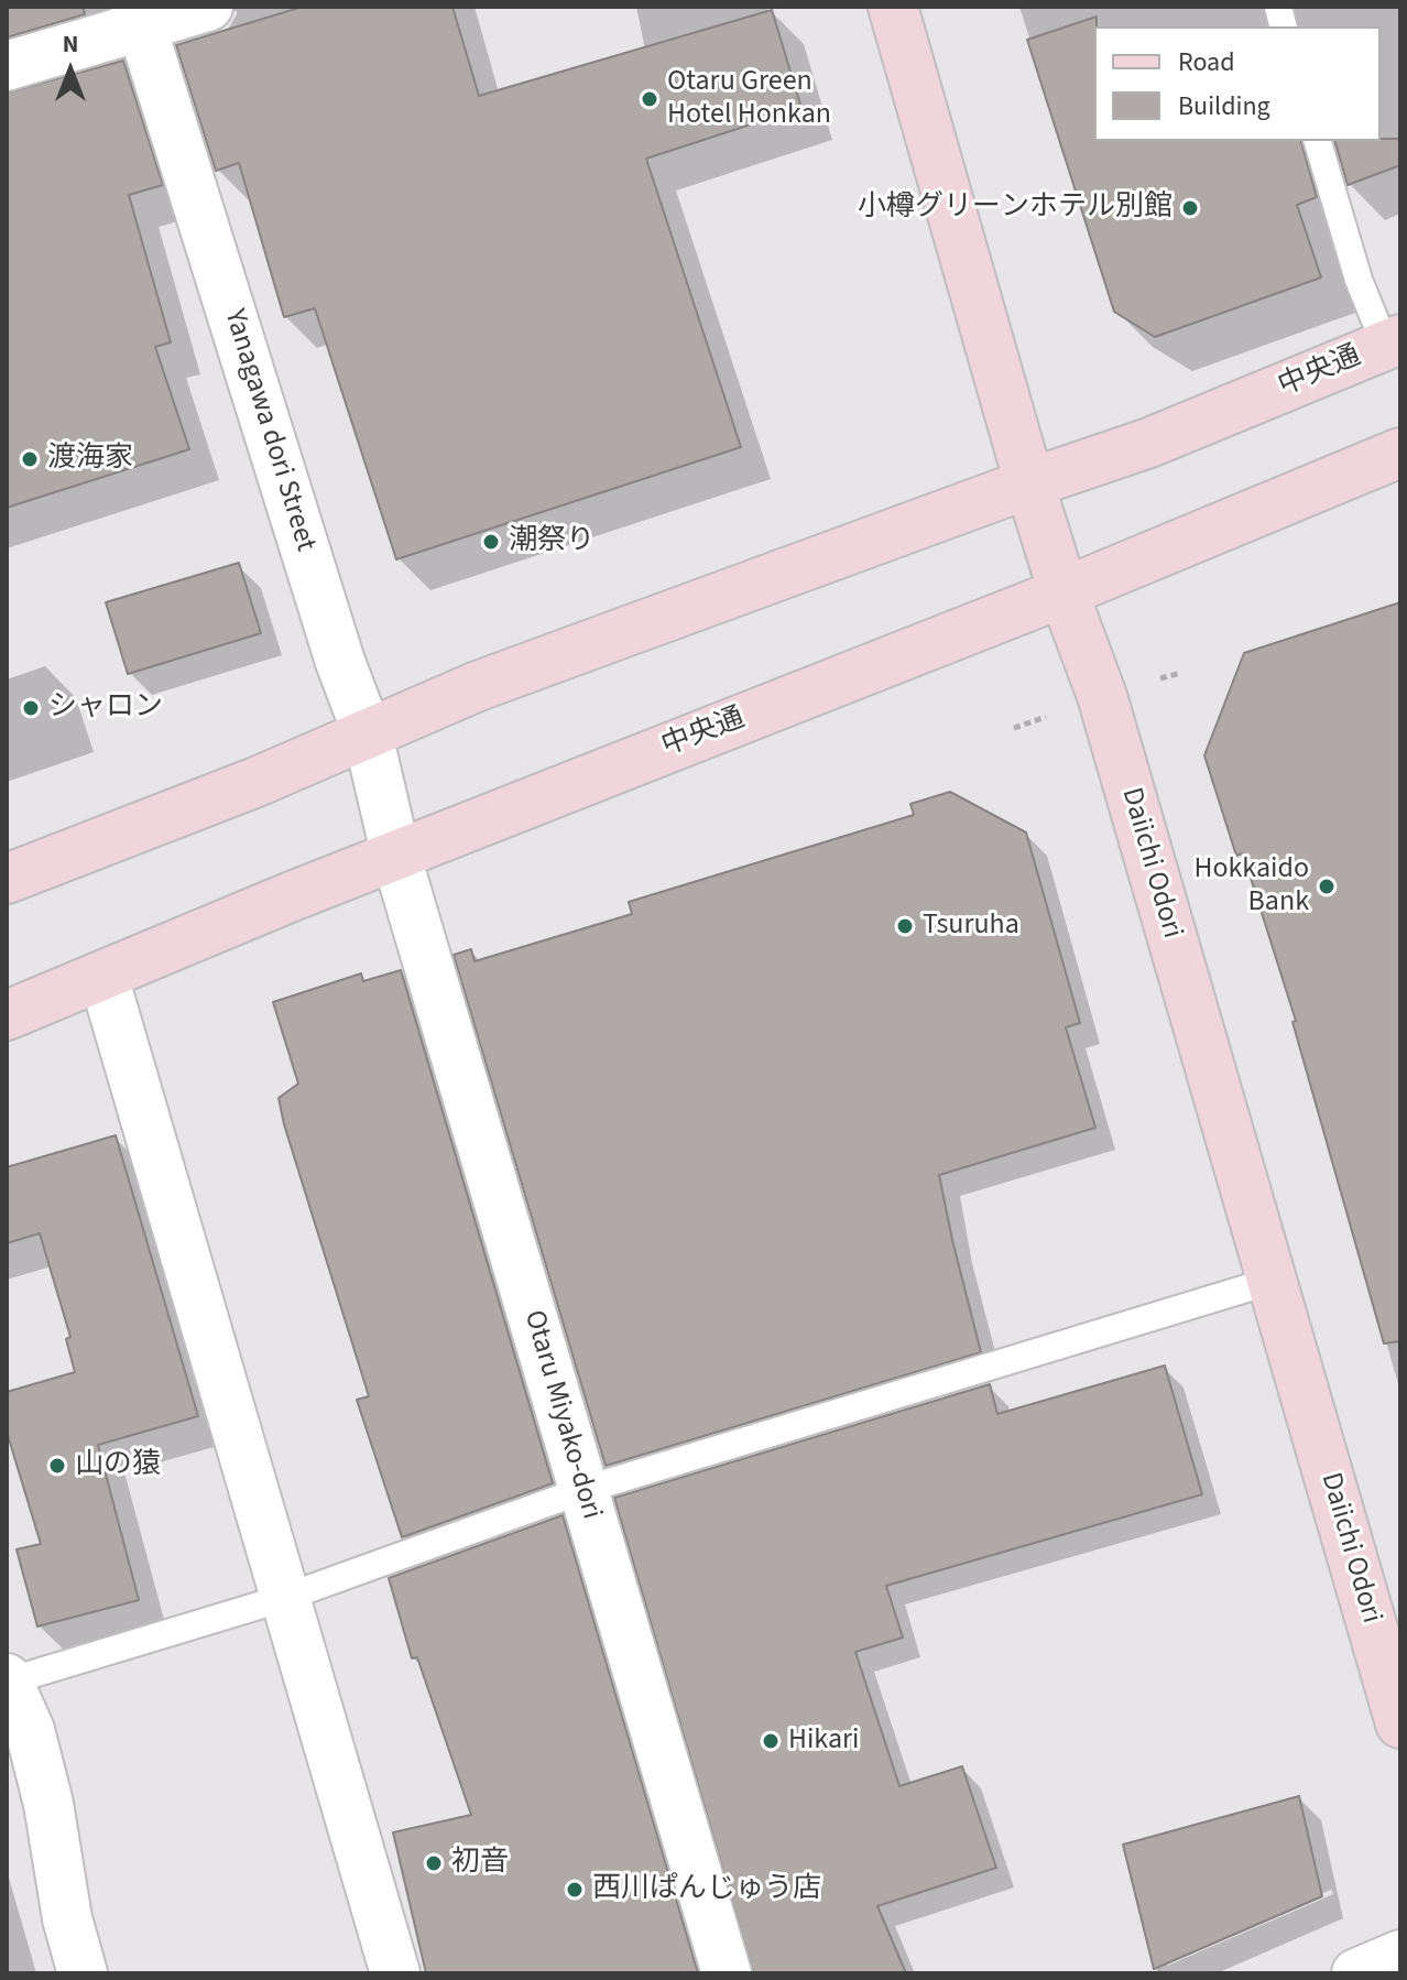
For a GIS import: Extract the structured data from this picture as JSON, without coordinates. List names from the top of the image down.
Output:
{
  "streets": {
    "street": [
      "中央通",
      "Yanagawa dori Street",
      "Daiichi Odori",
      "Otaru Miyako-dori"
    ]
  },
  "crossings": [
    ["中央通", "Yanagawa dori Street"],
    ["中央通", "Daiichi Odori"],
    ["中央通", "Otaru Miyako-dori"],
    ["Yanagawa dori Street", "Otaru Miyako-dori"]
  ],
  "places": [
    "Otaru Green Hotel Honkan",
    "小樽グリーンホテル別館",
    "渡海家",
    "潮祭り",
    "シャロン",
    "Hokkaido Bank",
    "Tsuruha",
    "山の猿",
    "Hikari",
    "初音",
    "西川ぱんじゅう店"
  ],
  "legend": ["Road", "Building"],
  "north": "top"
}
